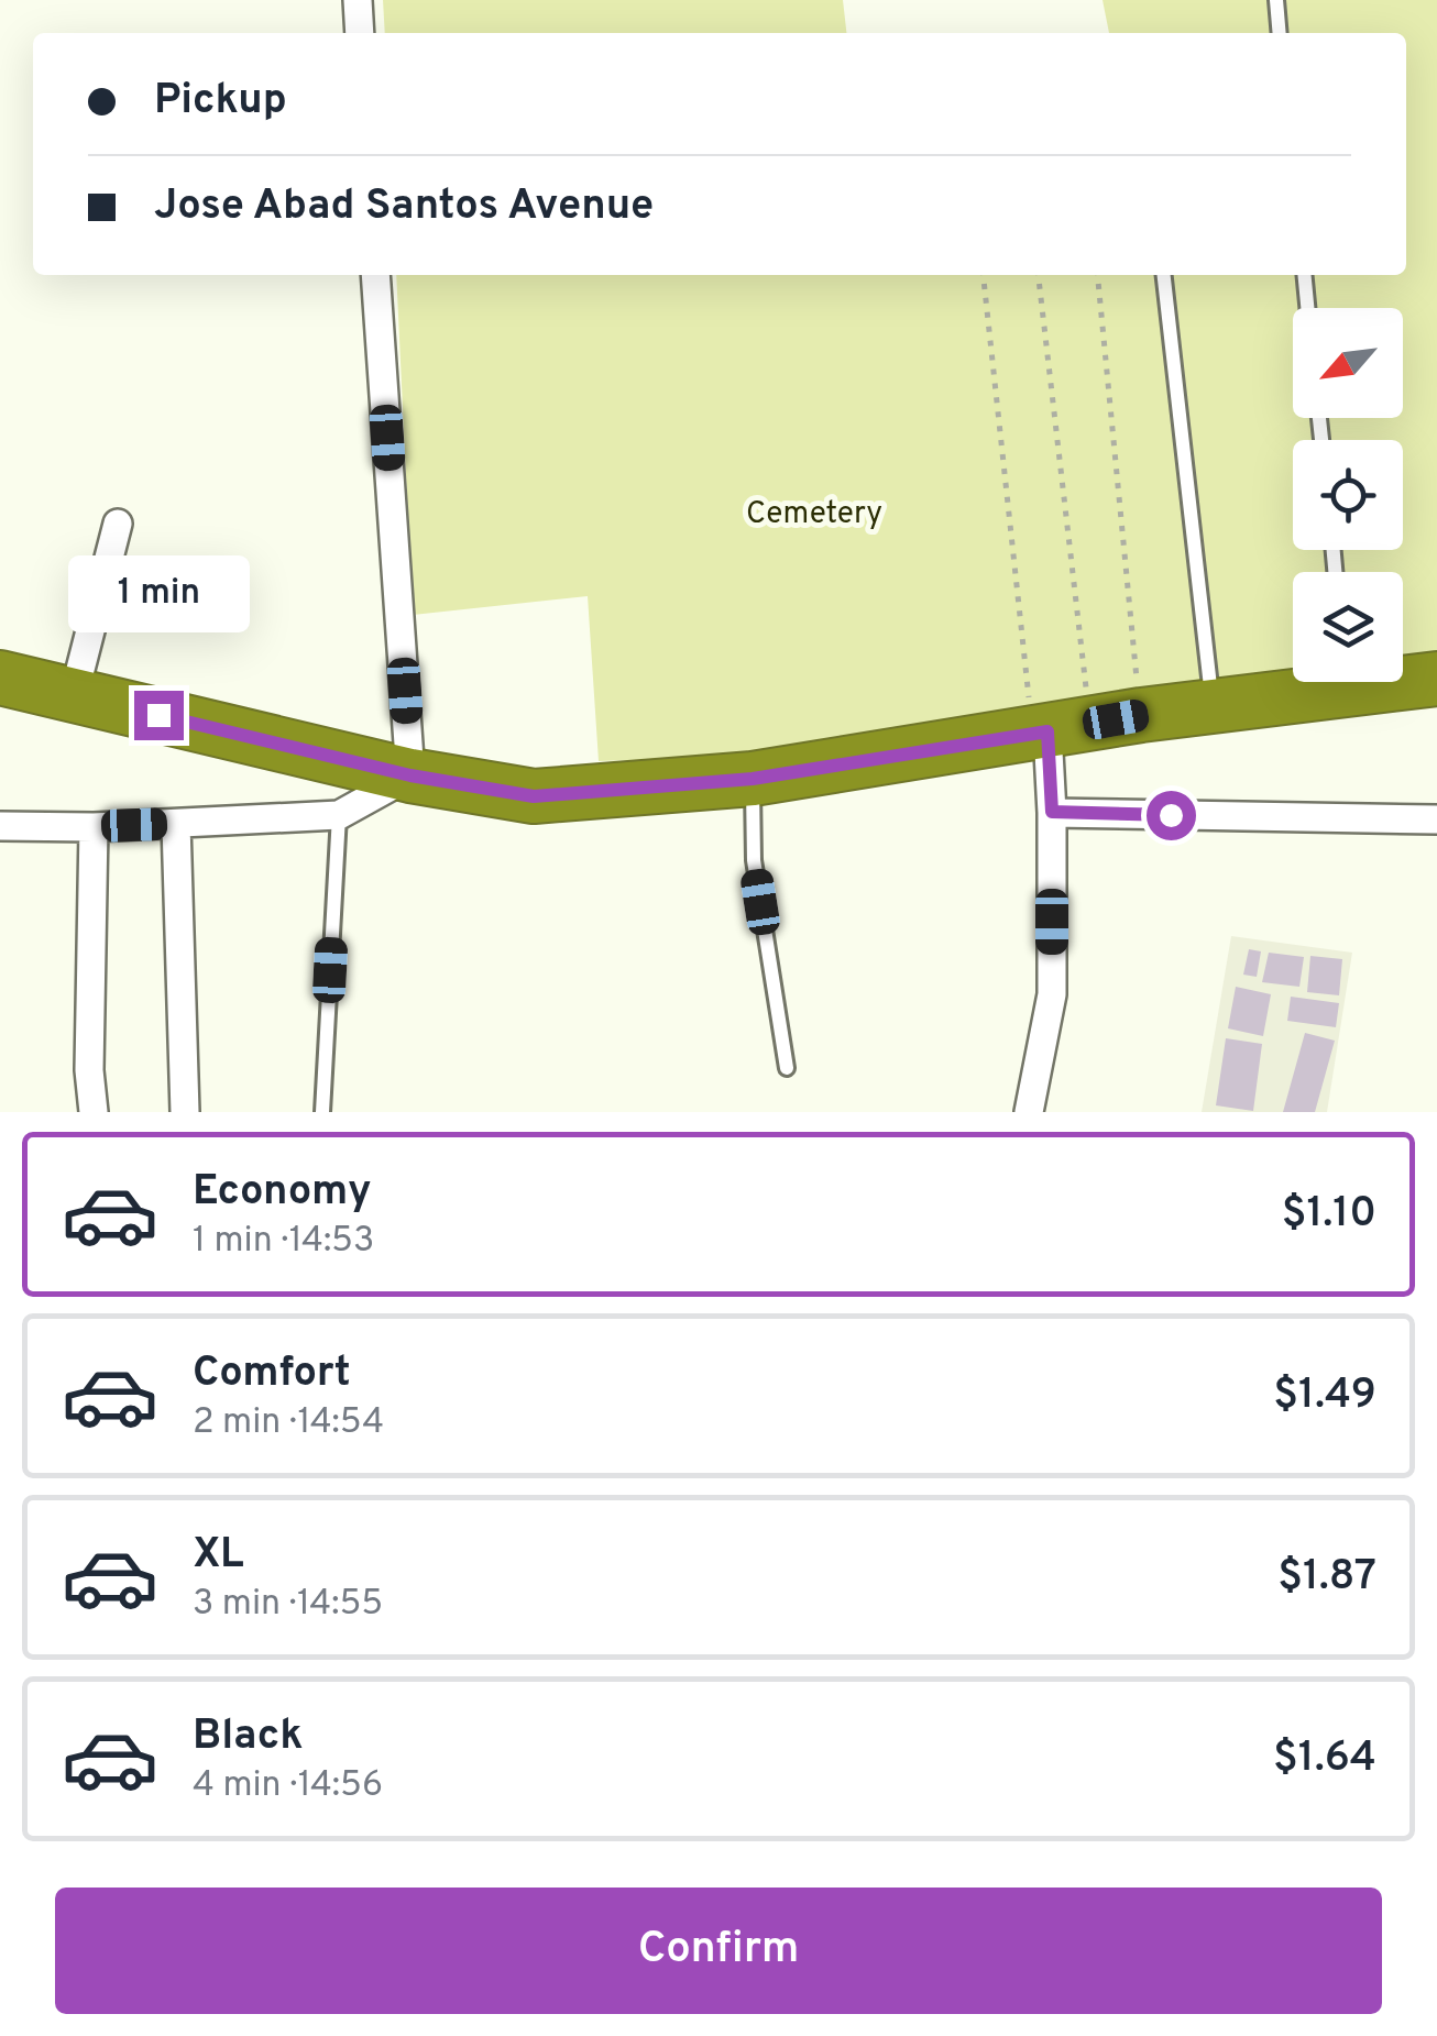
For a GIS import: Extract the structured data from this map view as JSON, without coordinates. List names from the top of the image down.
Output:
{
  "parks": ["Cemetery"],
  "north": "bottom left",
  "page": {
    "banner": ["Pickup", "Jose Abad Santos Avenue"],
    "bubble": "1 min",
    "list": [
      {
        "name": "Economy",
        "note": "1 min · 14:53",
        "value": "$1.10"
      },
      {
        "name": "Comfort",
        "note": "2 min · 14:54",
        "value": "$1.49"
      },
      {
        "name": "XL",
        "note": "3 min · 14:55",
        "value": "$1.87"
      },
      {
        "name": "Black",
        "note": "4 min · 14:56",
        "value": "$1.64"
      }
    ],
    "buttons": "Confirm"
  }
}
